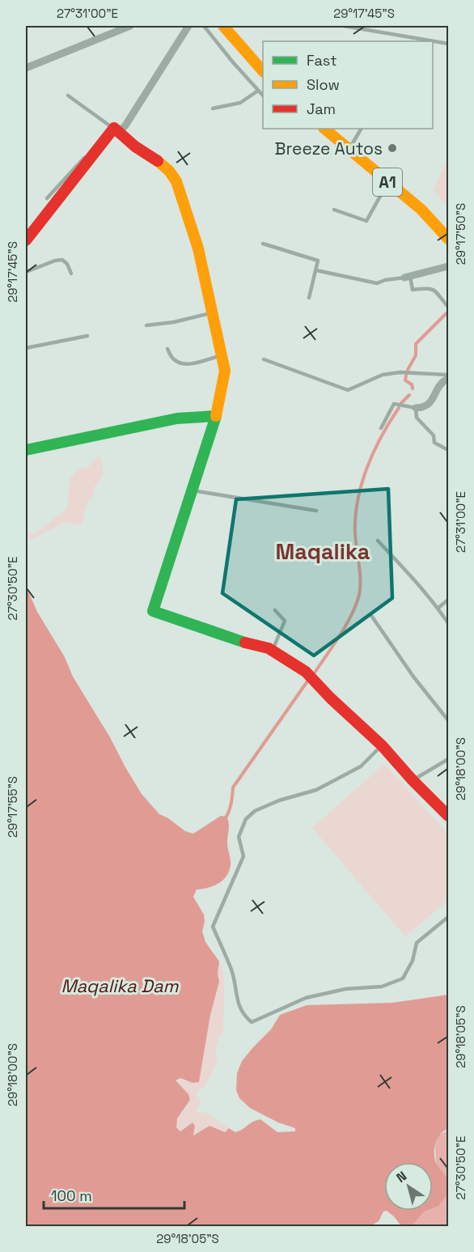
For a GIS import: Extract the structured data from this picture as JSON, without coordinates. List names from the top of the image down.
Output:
{
  "streets": {
    "street": ["A1"]
  },
  "districts": ["Maqalika"],
  "water": ["Maqalika Dam"],
  "places": ["Breeze Autos"],
  "legend": ["Fast", "Slow", "Jam"],
  "scale_bar": "100 m",
  "north": "top left",
  "coordinates": [
    "27°31'00\"E",
    "29°17'45\"S",
    "29°17'50\"S",
    "27°30'50\"E",
    "29°18'00\"S",
    "29°17'55\"S",
    "29°18'05\"S"
  ]
}
